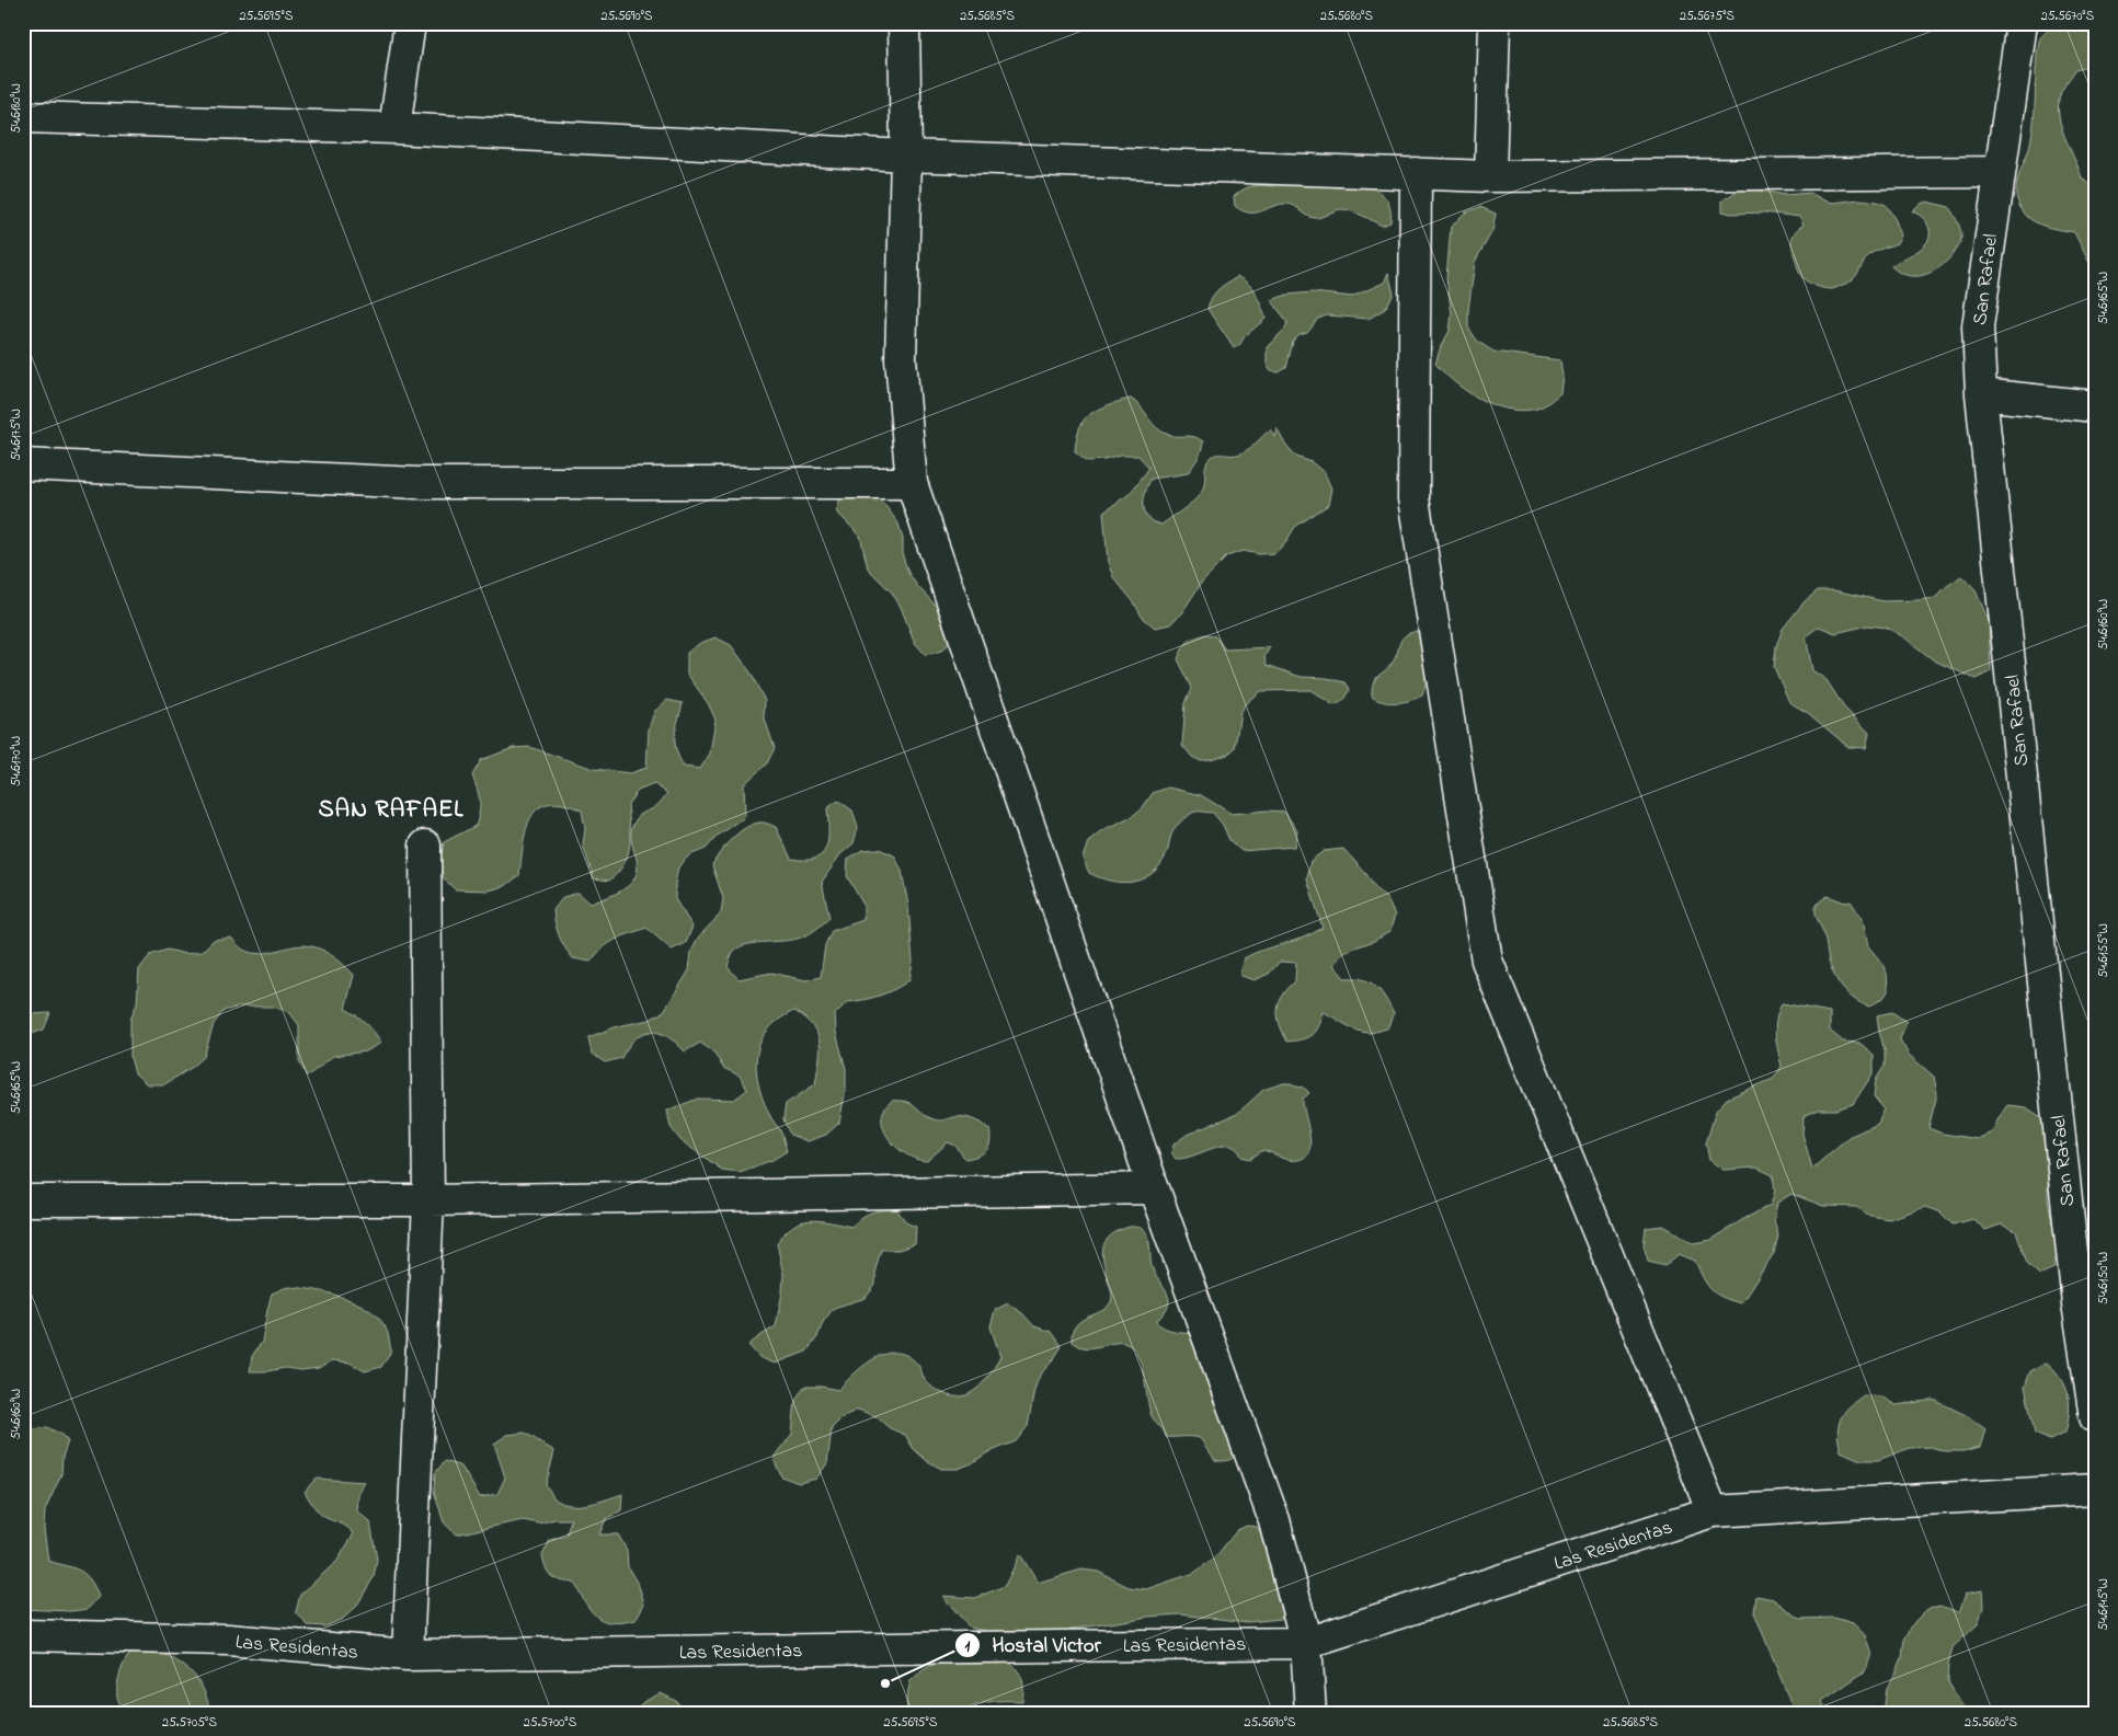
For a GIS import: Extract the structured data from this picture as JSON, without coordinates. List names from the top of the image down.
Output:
{
  "streets": {
    "street": ["San Rafael", "Las Residentas"]
  },
  "districts": ["SAN RAFAEL"],
  "places": ["Hostal Victor"],
  "coordinates": [
    "25.5695°S",
    "25.5690°S",
    "25.5685°S",
    "25.5680°S",
    "25.5675°S",
    "25.5670°S",
    "54.6180°W",
    "54.6165°W",
    "54.6175°W",
    "54.6160°W",
    "54.6170°W",
    "54.6155°W",
    "54.6150°W",
    "54.6145°W",
    "25.5705°S",
    "25.5700°S"
  ]
}
